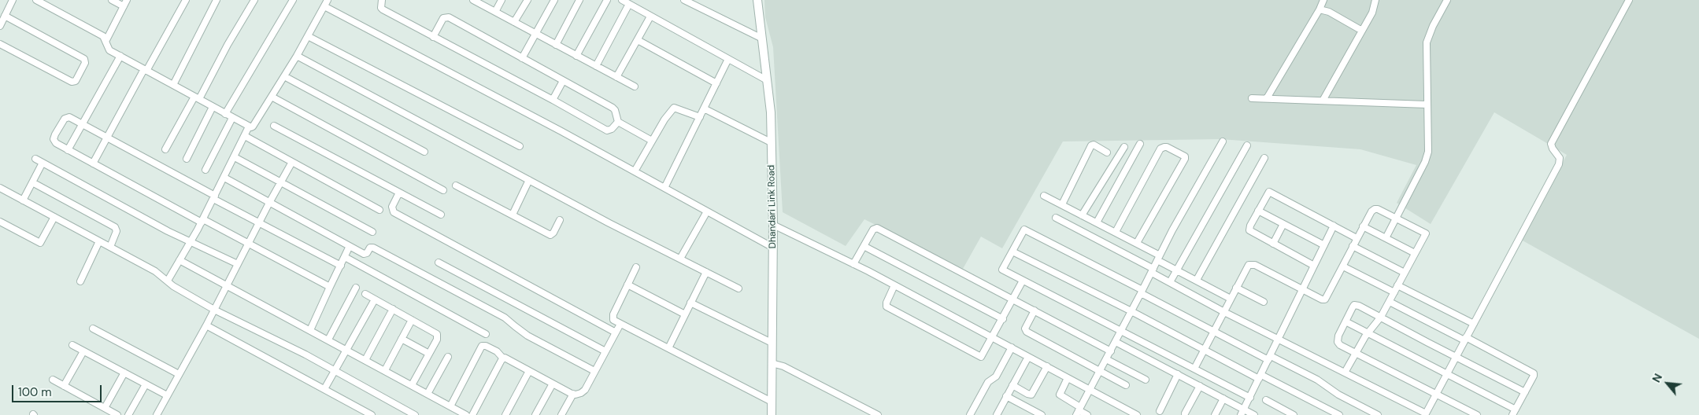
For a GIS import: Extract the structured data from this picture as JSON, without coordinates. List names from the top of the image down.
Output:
{
  "streets": {
    "street": ["Dhandari Link Road"]
  },
  "scale_bar": "100 m",
  "north": "top left"
}
